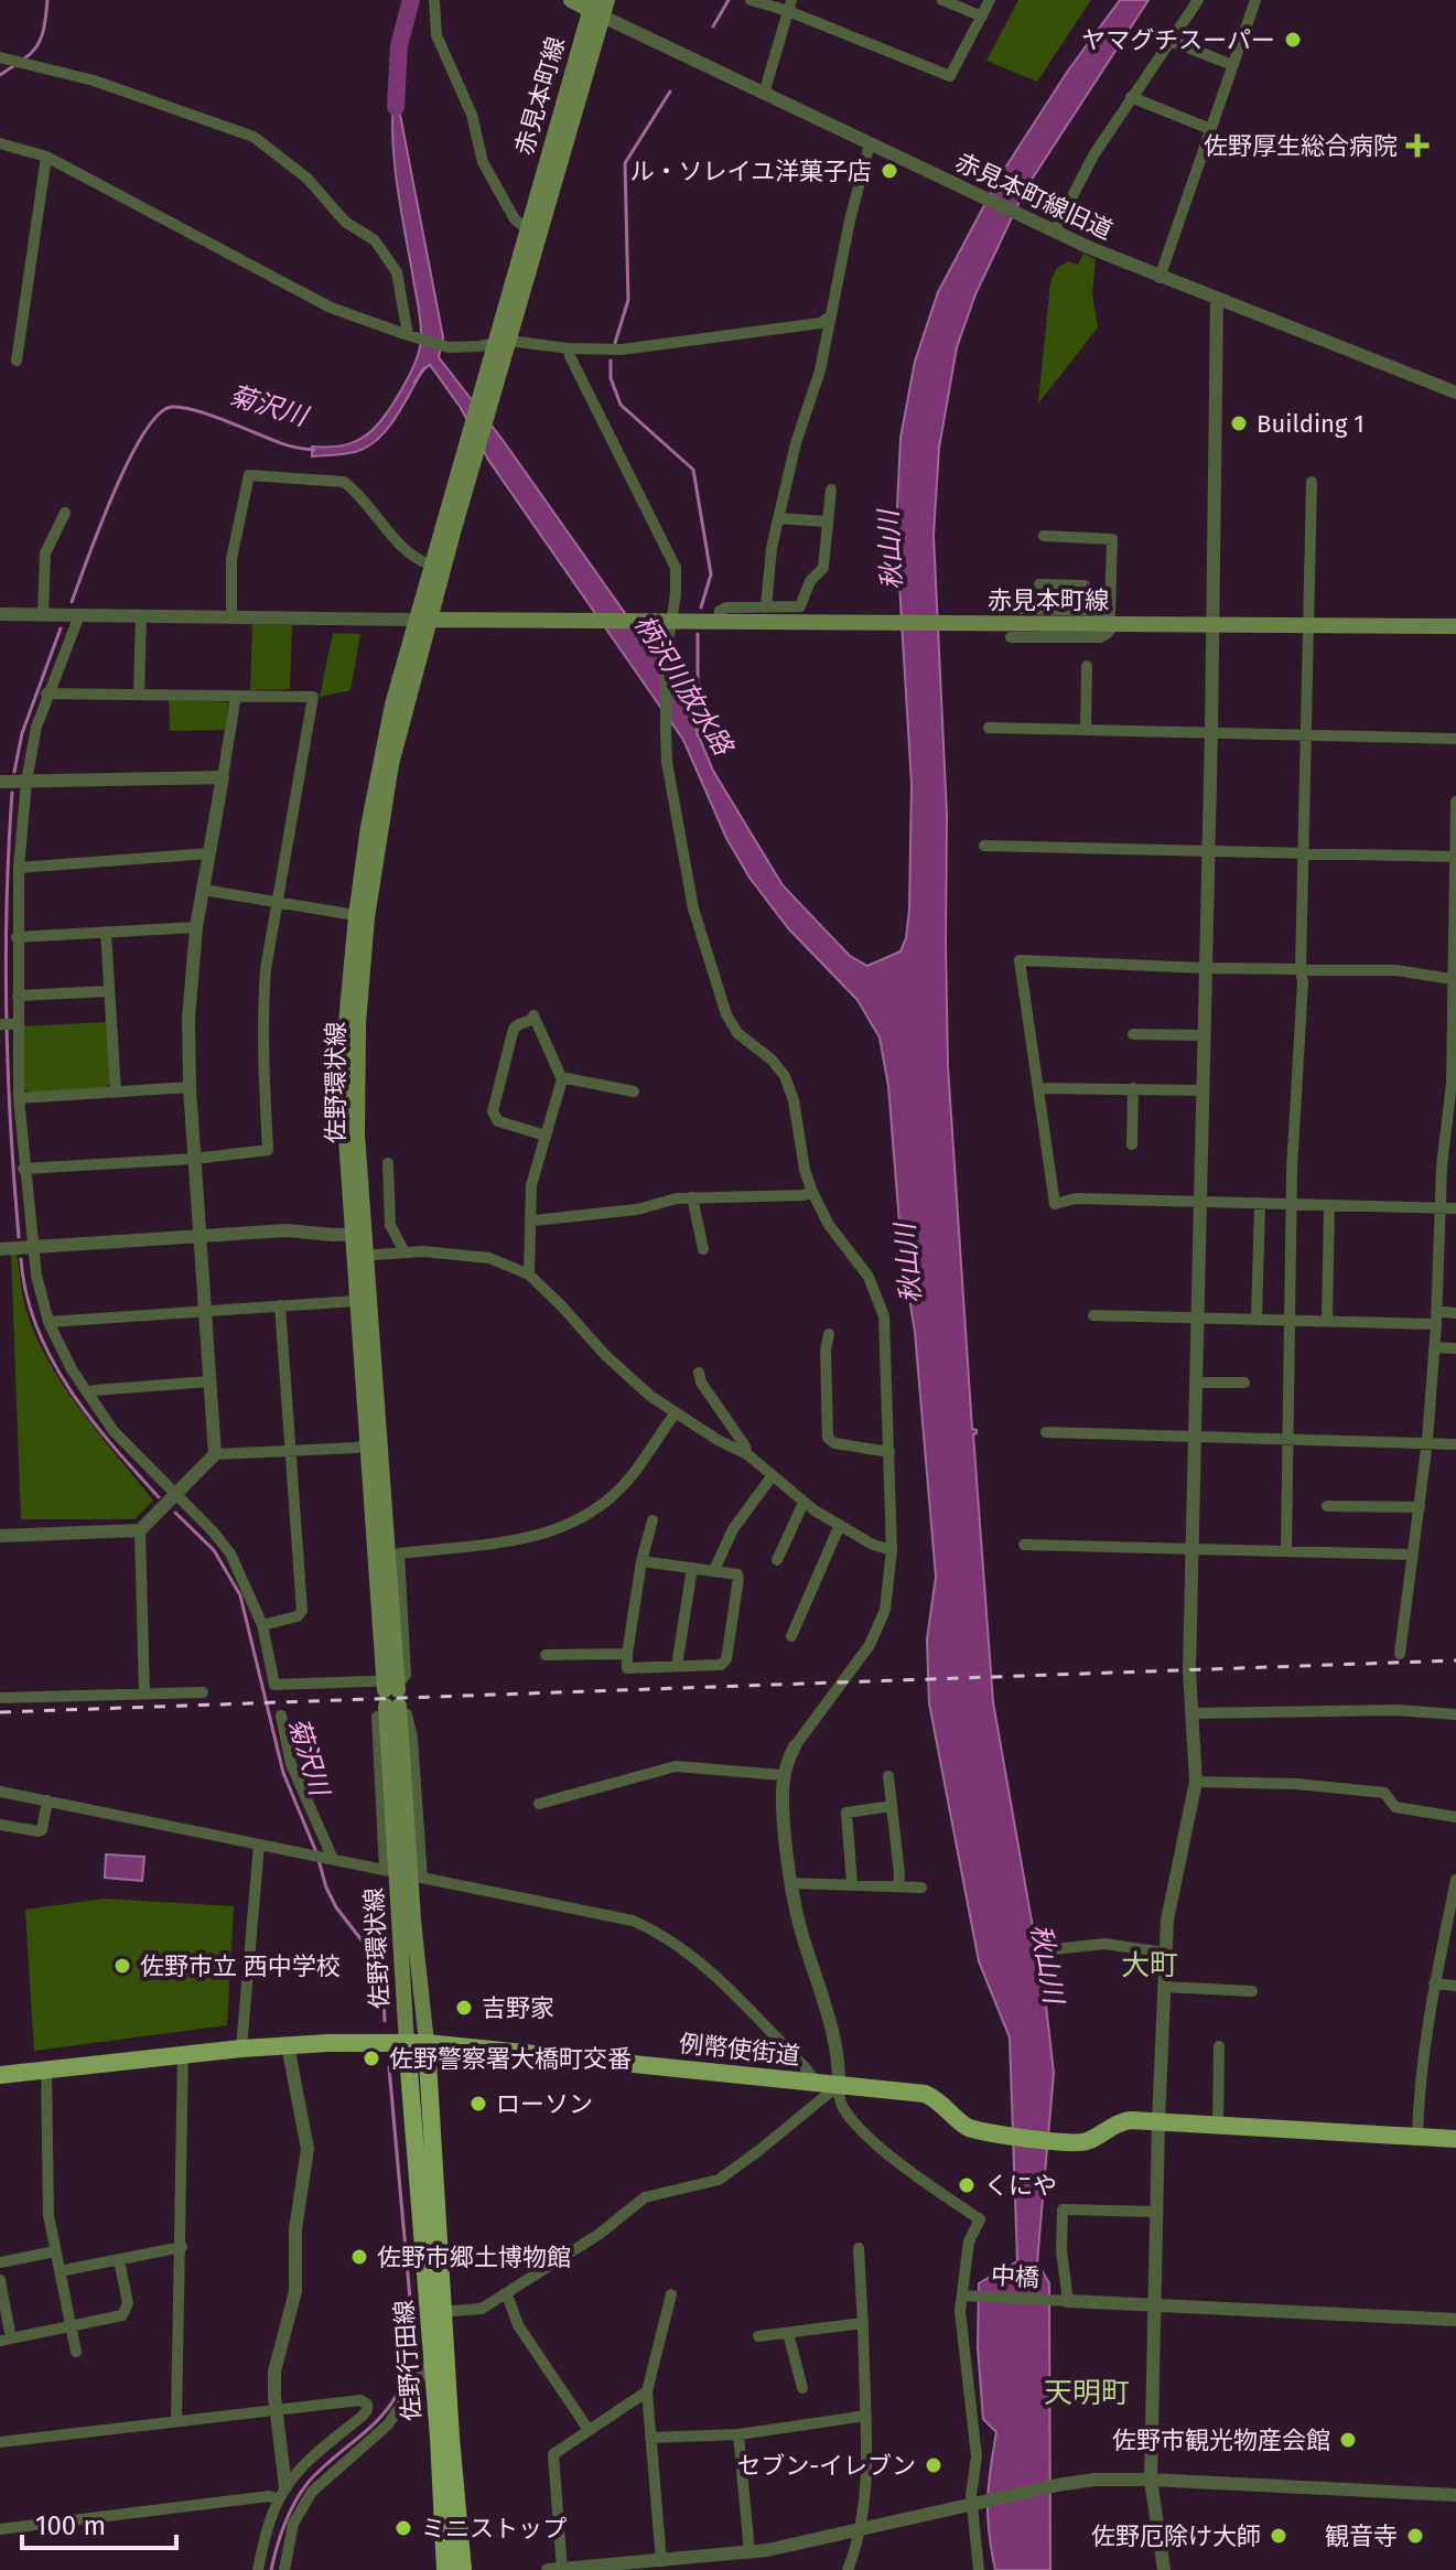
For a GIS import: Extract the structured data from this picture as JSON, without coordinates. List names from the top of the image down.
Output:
{
  "streets": {
    "main road": [
      "赤見本町線",
      "佐野環状線",
      "例幣使街道",
      "佐野行田線"
    ],
    "street": ["赤見本町線旧道", "中橋"]
  },
  "crossings": [
    ["赤見本町線", "赤見本町線旧道"],
    ["赤見本町線", "佐野環状線"],
    ["佐野環状線", "例幣使街道"],
    ["佐野環状線", "佐野行田線"],
    ["例幣使街道", "佐野行田線"]
  ],
  "districts": ["大町", "天明町"],
  "water": ["菊沢川", "秋山川", "柄沢川放水路"],
  "places": {
    "other": [
      "ヤマグチスーパー",
      "ル・ソレイユ洋菓子店",
      "Building 1",
      "佐野市立 西中学校",
      "吉野家",
      "佐野警察署大橋町交番",
      "ローソン",
      "くにや",
      "佐野市郷土博物館",
      "佐野市観光物産会館",
      "セブン-イレブン",
      "ミニストップ",
      "佐野厄除け大師",
      "観音寺"
    ],
    "health": ["佐野厚生総合病院"]
  },
  "scale_bar": "100 m"
}
